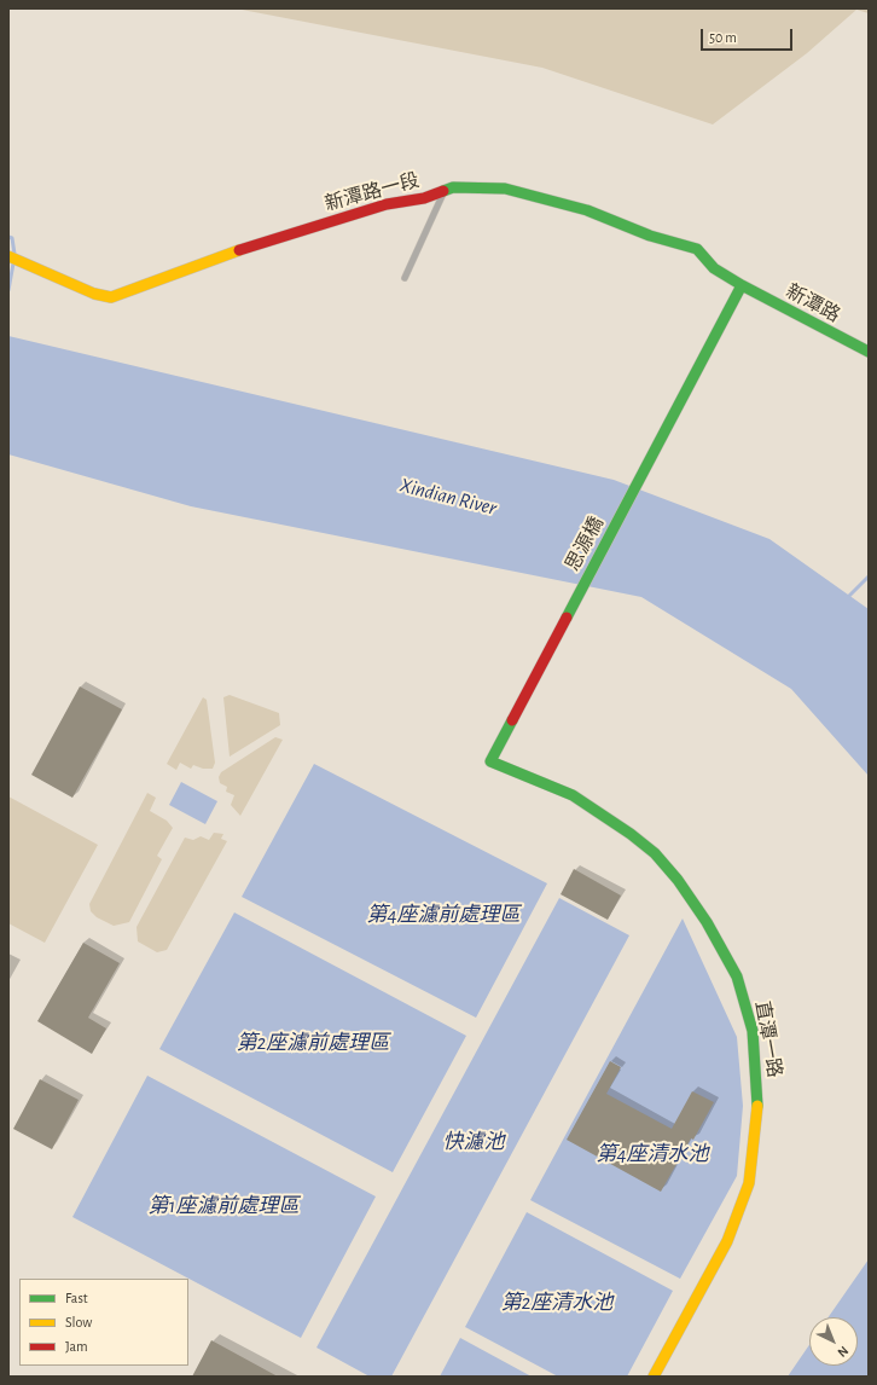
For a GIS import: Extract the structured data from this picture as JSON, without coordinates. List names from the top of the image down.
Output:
{
  "streets": {
    "street": [
      "新潭路一段",
      "新潭路",
      "思源橋",
      "直潭一路"
    ]
  },
  "crossings": [
    ["新潭路一段", "新潭路"],
    ["新潭路一段", "思源橋"],
    ["新潭路", "思源橋"],
    ["思源橋", "直潭一路"]
  ],
  "water": [
    "Xindian River",
    "第4座濾前處理區",
    "第2座濾前處理區",
    "快濾池",
    "第4座清水池",
    "第1座濾前處理區",
    "第2座清水池"
  ],
  "legend": ["Fast", "Slow", "Jam"],
  "scale_bar": "50 m",
  "north": "bottom right"
}
